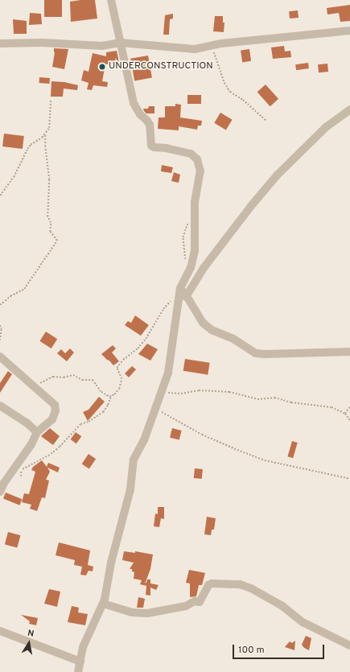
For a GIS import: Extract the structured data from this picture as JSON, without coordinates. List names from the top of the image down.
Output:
{
  "places": ["UNDERCONSTRUCTION"],
  "scale_bar": "100 m",
  "north": "top"
}
